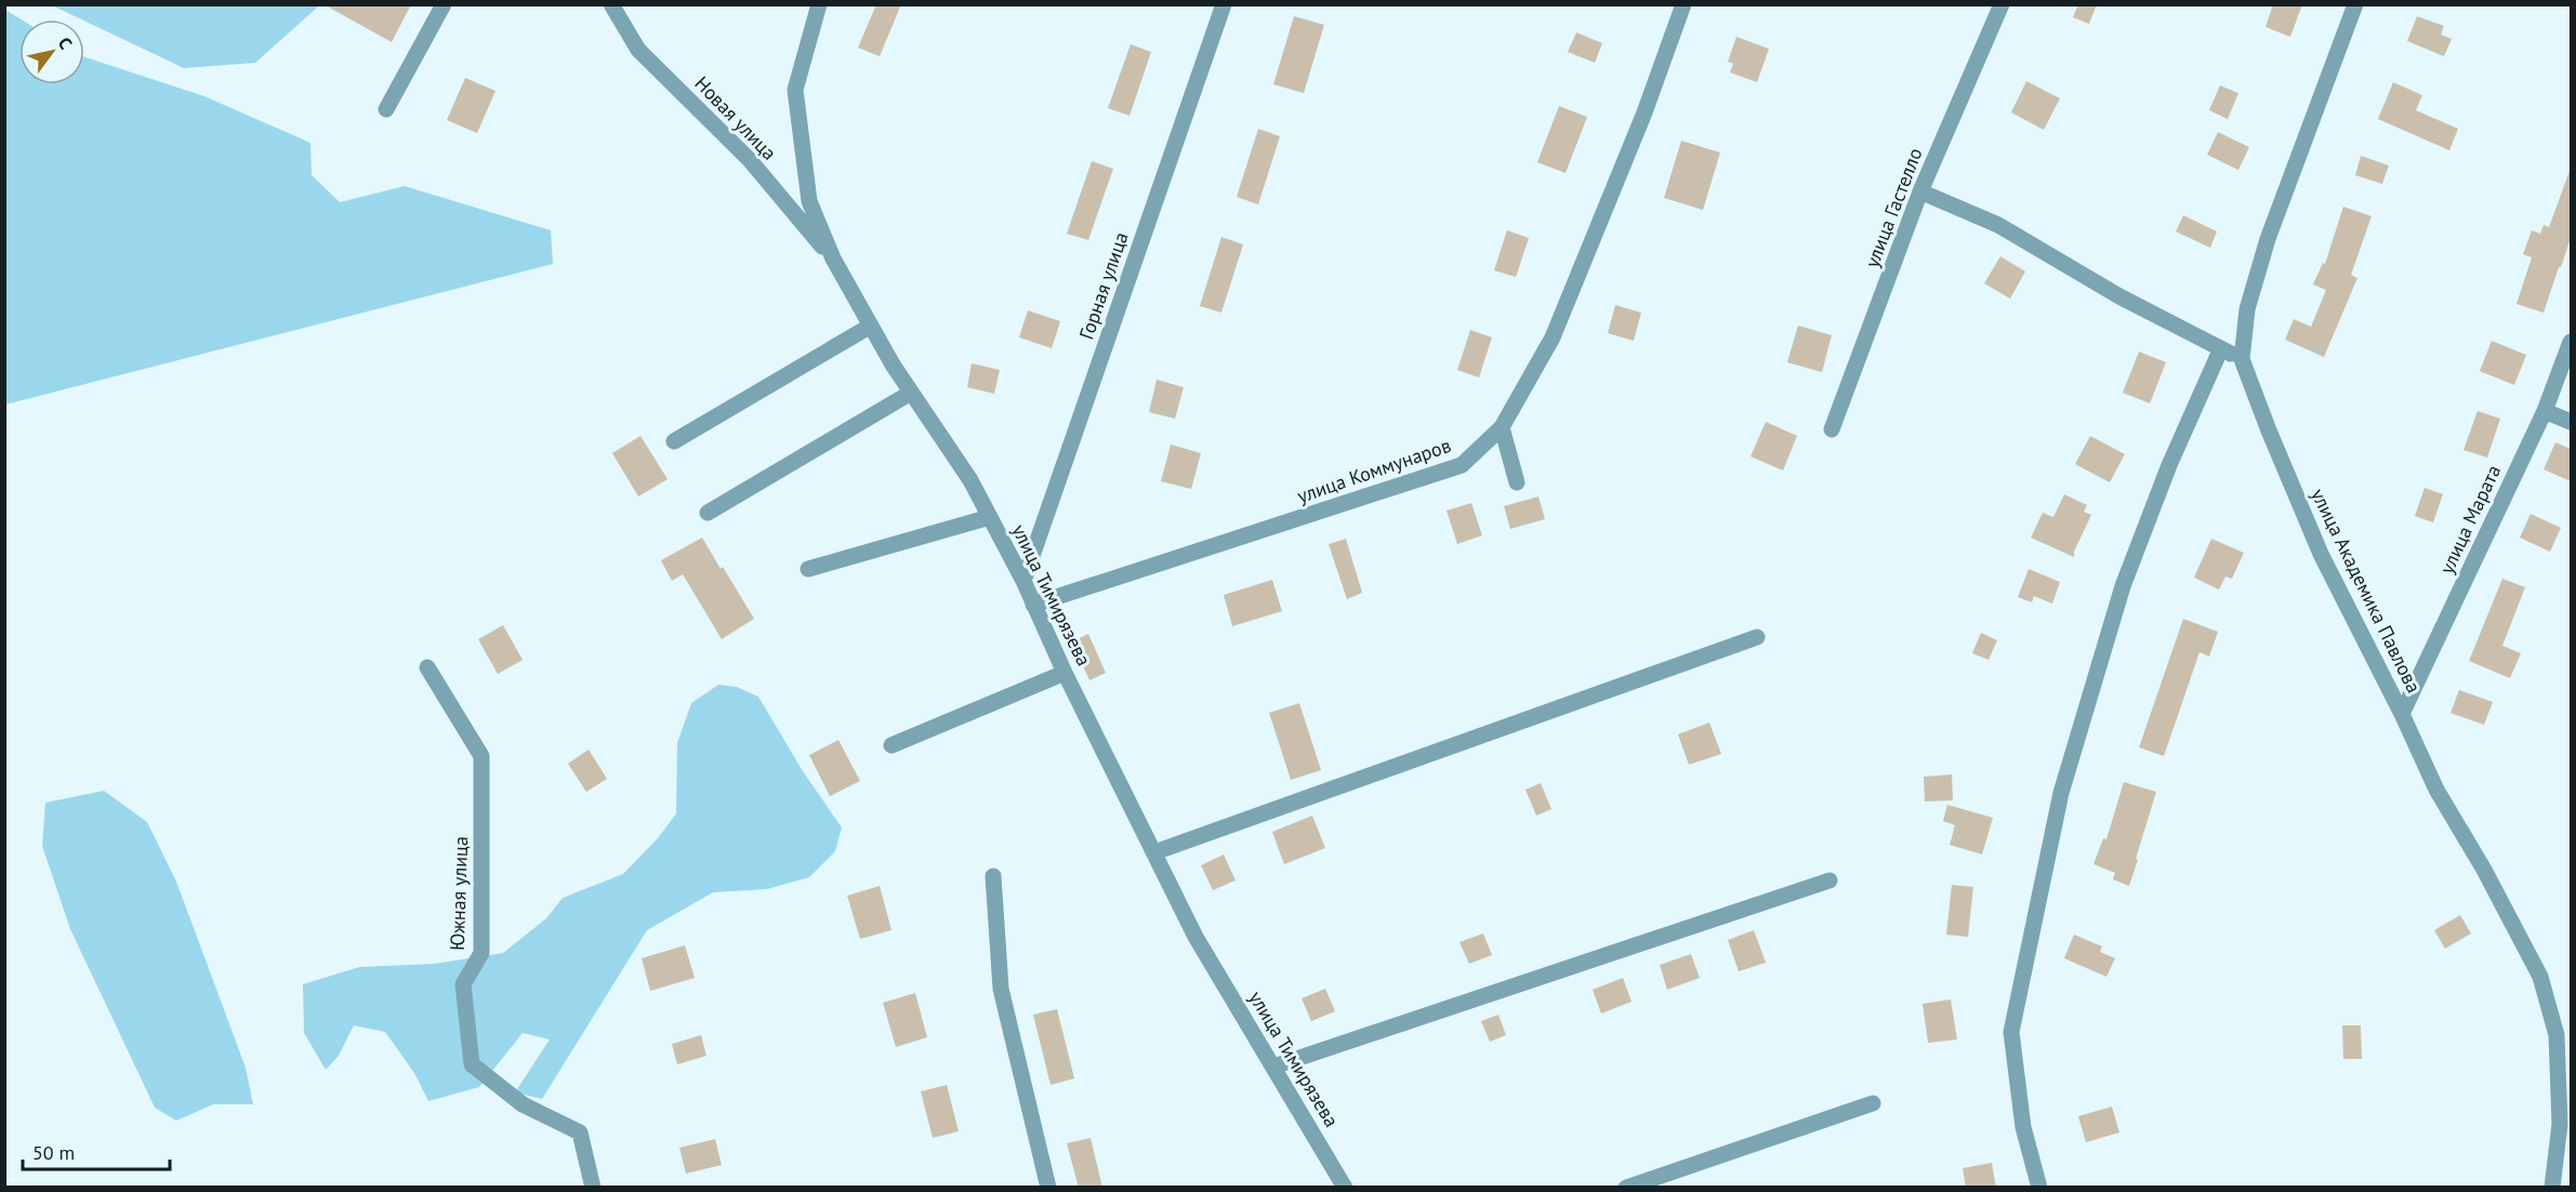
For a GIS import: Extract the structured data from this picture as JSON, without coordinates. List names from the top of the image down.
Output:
{
  "streets": {
    "street": [
      "Новая улица",
      "улица Гастелло",
      "Горная улица",
      "улица Коммунаров",
      "улица Марата",
      "улица Академика Павлова",
      "улица Тимирязева",
      "Южная улица"
    ]
  },
  "crossings": [
    ["Новая улица", "улица Тимирязева"],
    ["Горная улица", "улица Тимирязева"],
    ["улица Коммунаров", "улица Тимирязева"],
    ["улица Марата", "улица Академика Павлова"]
  ],
  "scale_bar": "50 m",
  "north": "top right"
}
